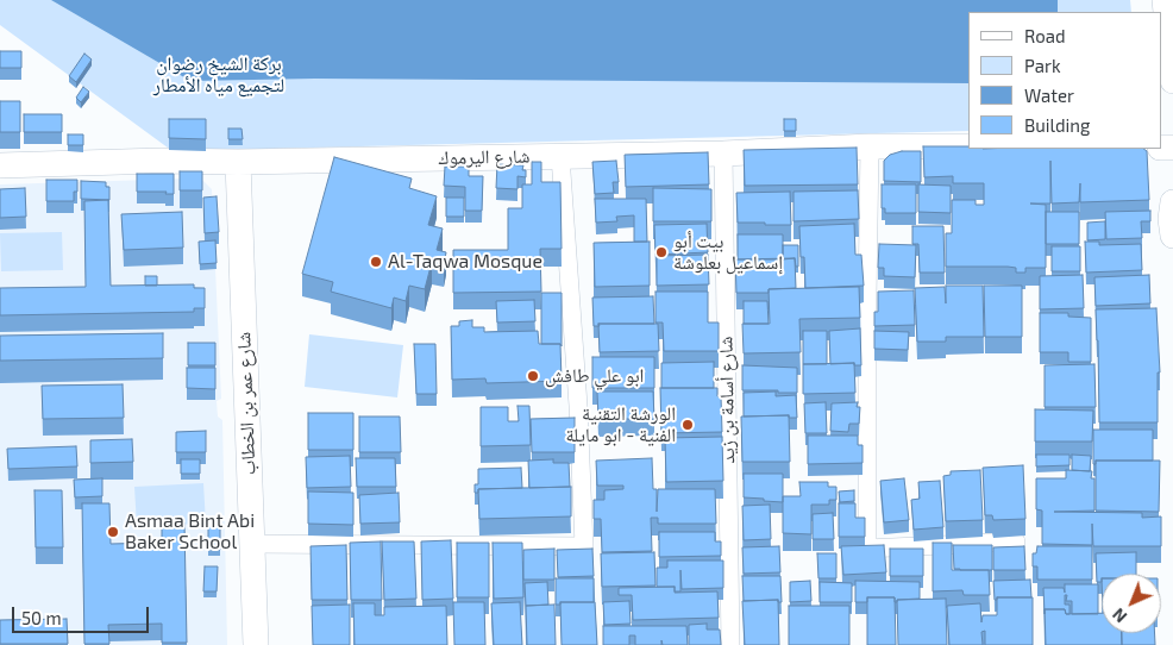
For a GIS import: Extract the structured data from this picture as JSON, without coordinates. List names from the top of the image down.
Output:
{
  "streets": {
    "street": ["شارع اليرموك", "شارع أسامة بن زيد", "شارع عمر بن الخطاب"]
  },
  "crossings": [
    ["شارع اليرموك", "شارع أسامة بن زيد"],
    ["شارع اليرموك", "شارع عمر بن الخطاب"]
  ],
  "parks": ["بركة الشيخ رضوان لتجميع مياه الأمطار"],
  "places": [
    "بيت أبو إسماعيل بعلوشة",
    "Al-Taqwa Mosque",
    "ابو علي طافش",
    "الورشة التقنية الفنية - ابو مايلة",
    "Asmaa Bint Abi Baker School"
  ],
  "legend": [
    "Road",
    "Park",
    "Water",
    "Building"
  ],
  "scale_bar": "50 m",
  "north": "bottom left"
}
